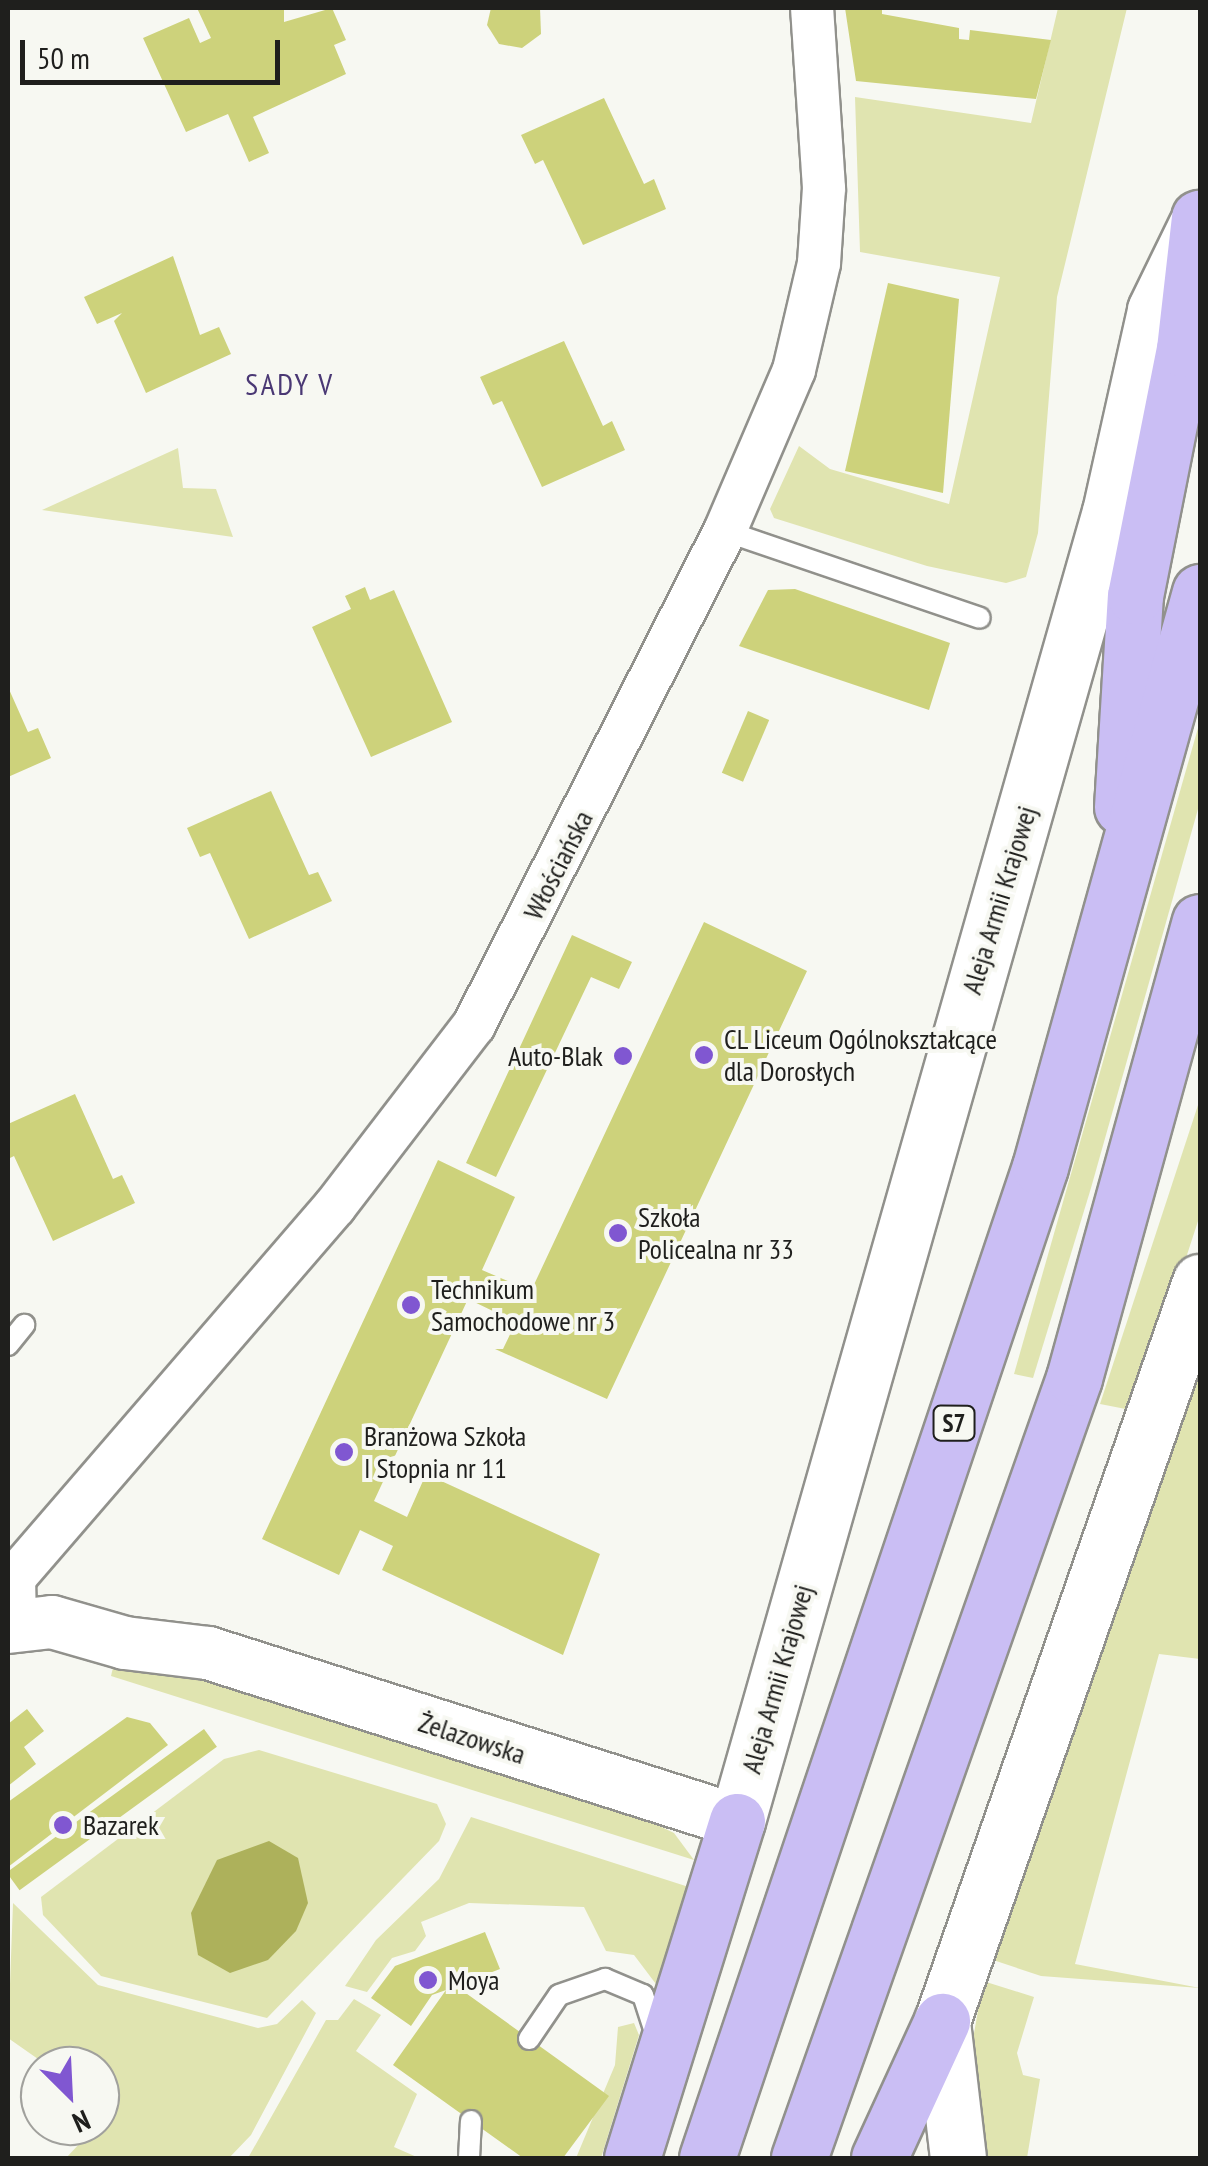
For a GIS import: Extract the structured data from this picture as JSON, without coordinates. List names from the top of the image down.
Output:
{
  "streets": {
    "highway": ["S7"],
    "main road": ["Aleja Armii Krajowej"],
    "street": ["Włościańska", "Żelazowska"]
  },
  "crossings": [
    ["Włościańska", "Żelazowska"],
    ["Aleja Armii Krajowej", "Żelazowska"]
  ],
  "districts": ["SADY V"],
  "places": [
    "CL Liceum Ogólnokształcące dla Dorosłych",
    "Auto-Blak",
    "Szkoła Policealna nr 33",
    "Technikum Samochodowe nr 3",
    "Branżowa Szkoła I Stopnia nr 11",
    "Bazarek",
    "Moya"
  ],
  "scale_bar": "50 m",
  "north": "bottom right"
}
